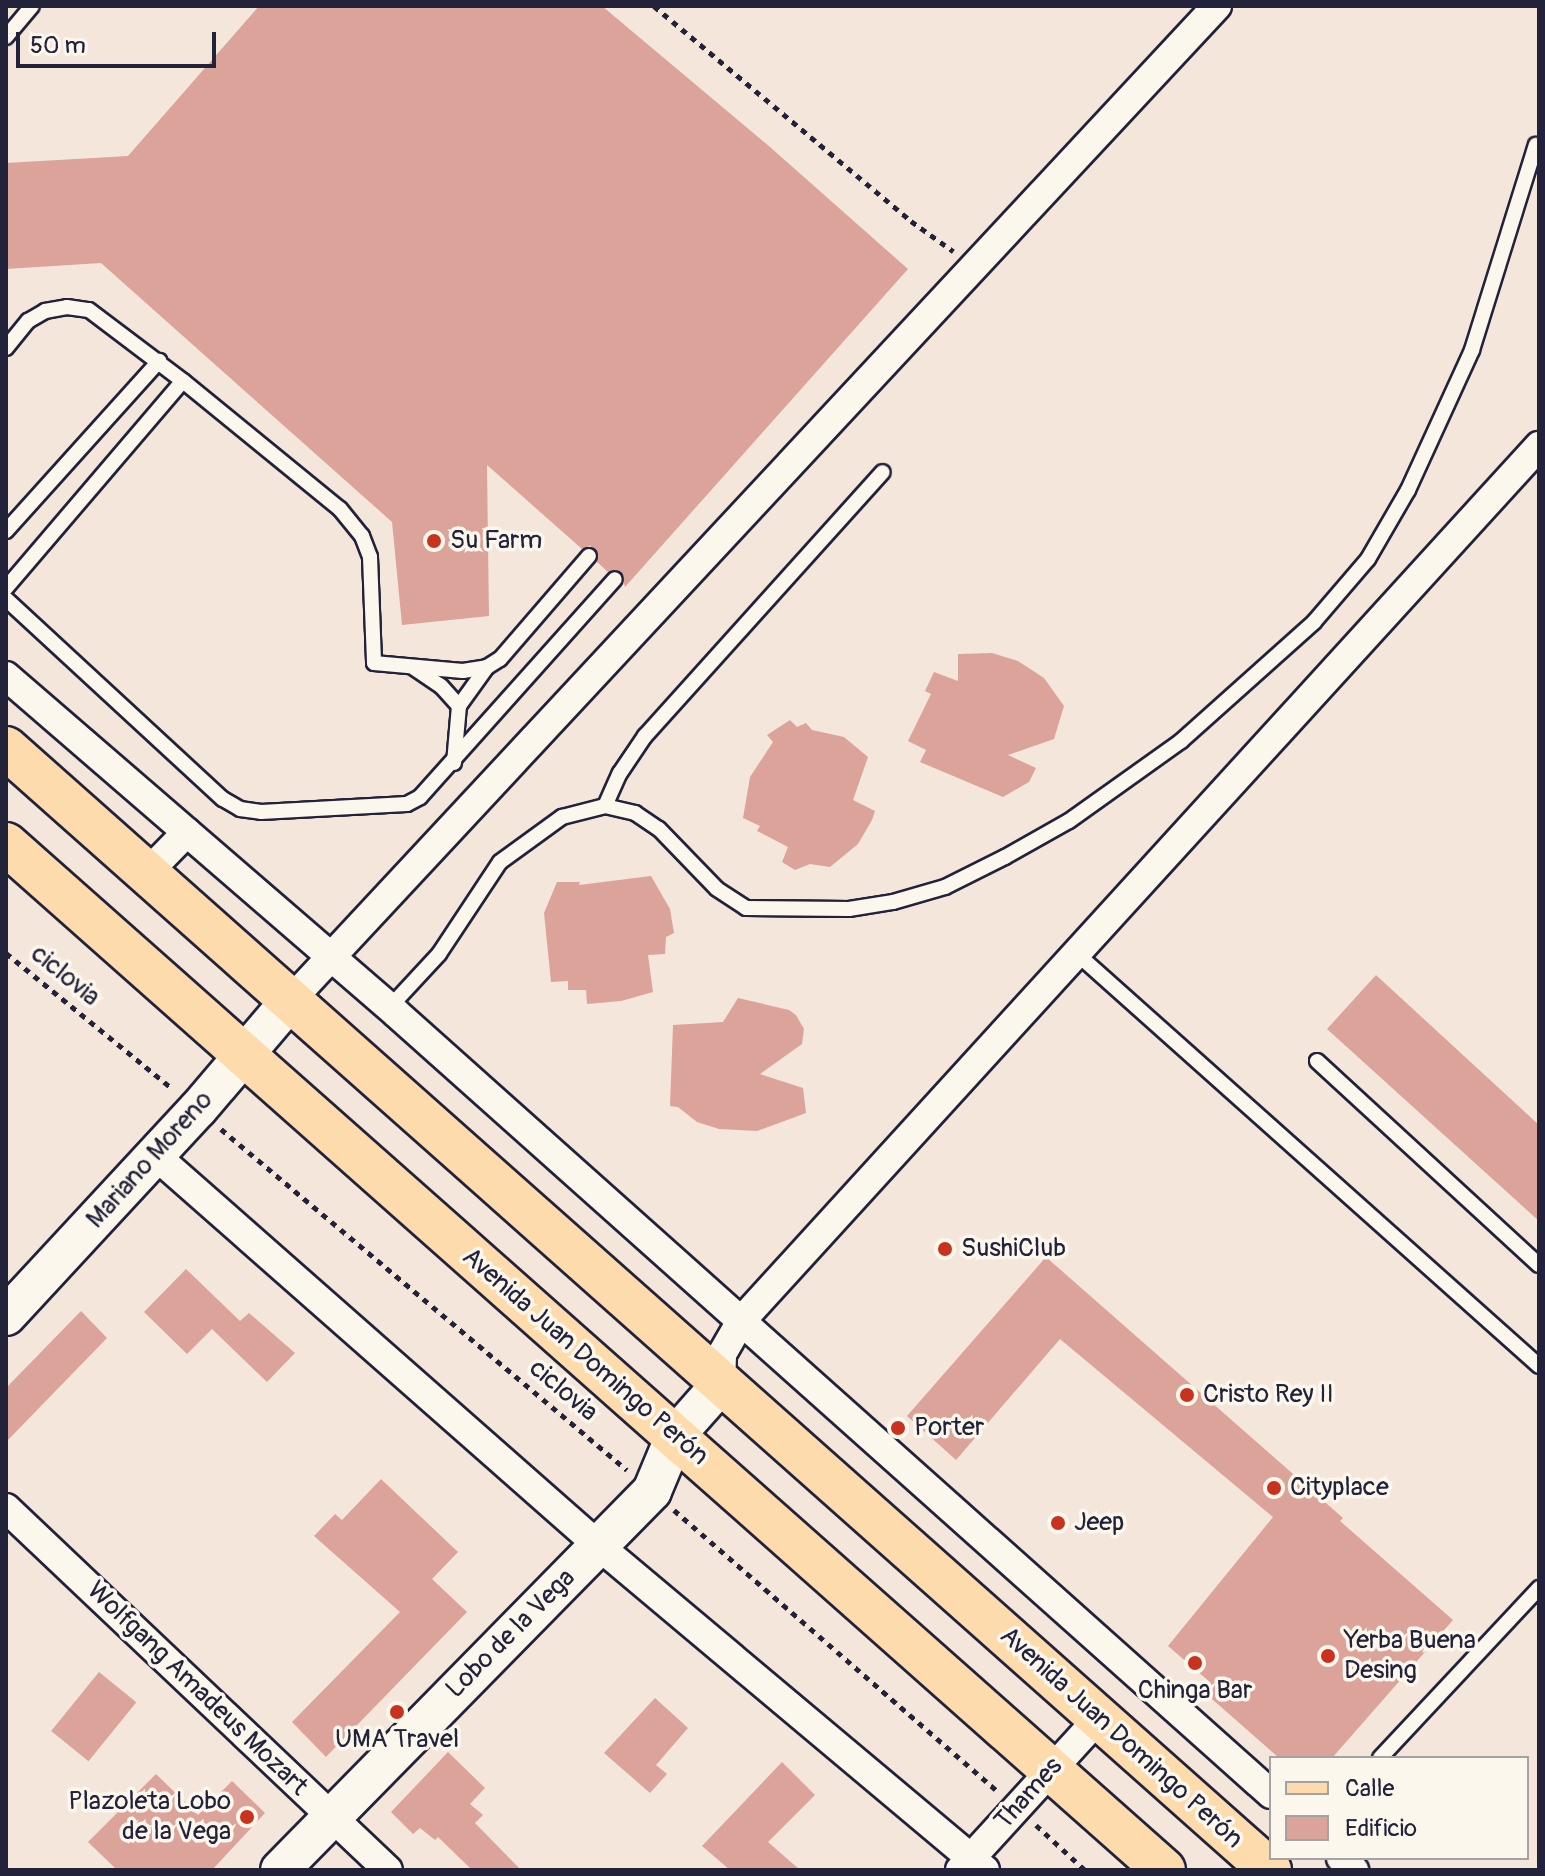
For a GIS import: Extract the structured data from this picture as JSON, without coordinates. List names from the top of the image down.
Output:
{
  "streets": {
    "main road": ["Avenida Juan Domingo Perón"],
    "street": [
      "Mariano Moreno",
      "Lobo de la Vega",
      "Wolfgang Amadeus Mozart",
      "Thames"
    ],
    "path": ["ciclovia"]
  },
  "crossings": [
    ["ciclovia", "Mariano Moreno"],
    ["ciclovia", "Lobo de la Vega"],
    ["ciclovia", "Thames"],
    ["Mariano Moreno", "Avenida Juan Domingo Perón"],
    ["Avenida Juan Domingo Perón", "Lobo de la Vega"],
    ["Avenida Juan Domingo Perón", "Thames"],
    ["Lobo de la Vega", "Wolfgang Amadeus Mozart"]
  ],
  "places": [
    "Su Farm",
    "SushiClub",
    "Cristo Rey II",
    "Porter",
    "Cityplace",
    "Jeep",
    "Yerba Buena Desing",
    "Chinga Bar",
    "UMA Travel",
    "Plazoleta Lobo de la Vega"
  ],
  "legend": ["Calle", "Edificio"],
  "scale_bar": "50 m"
}
